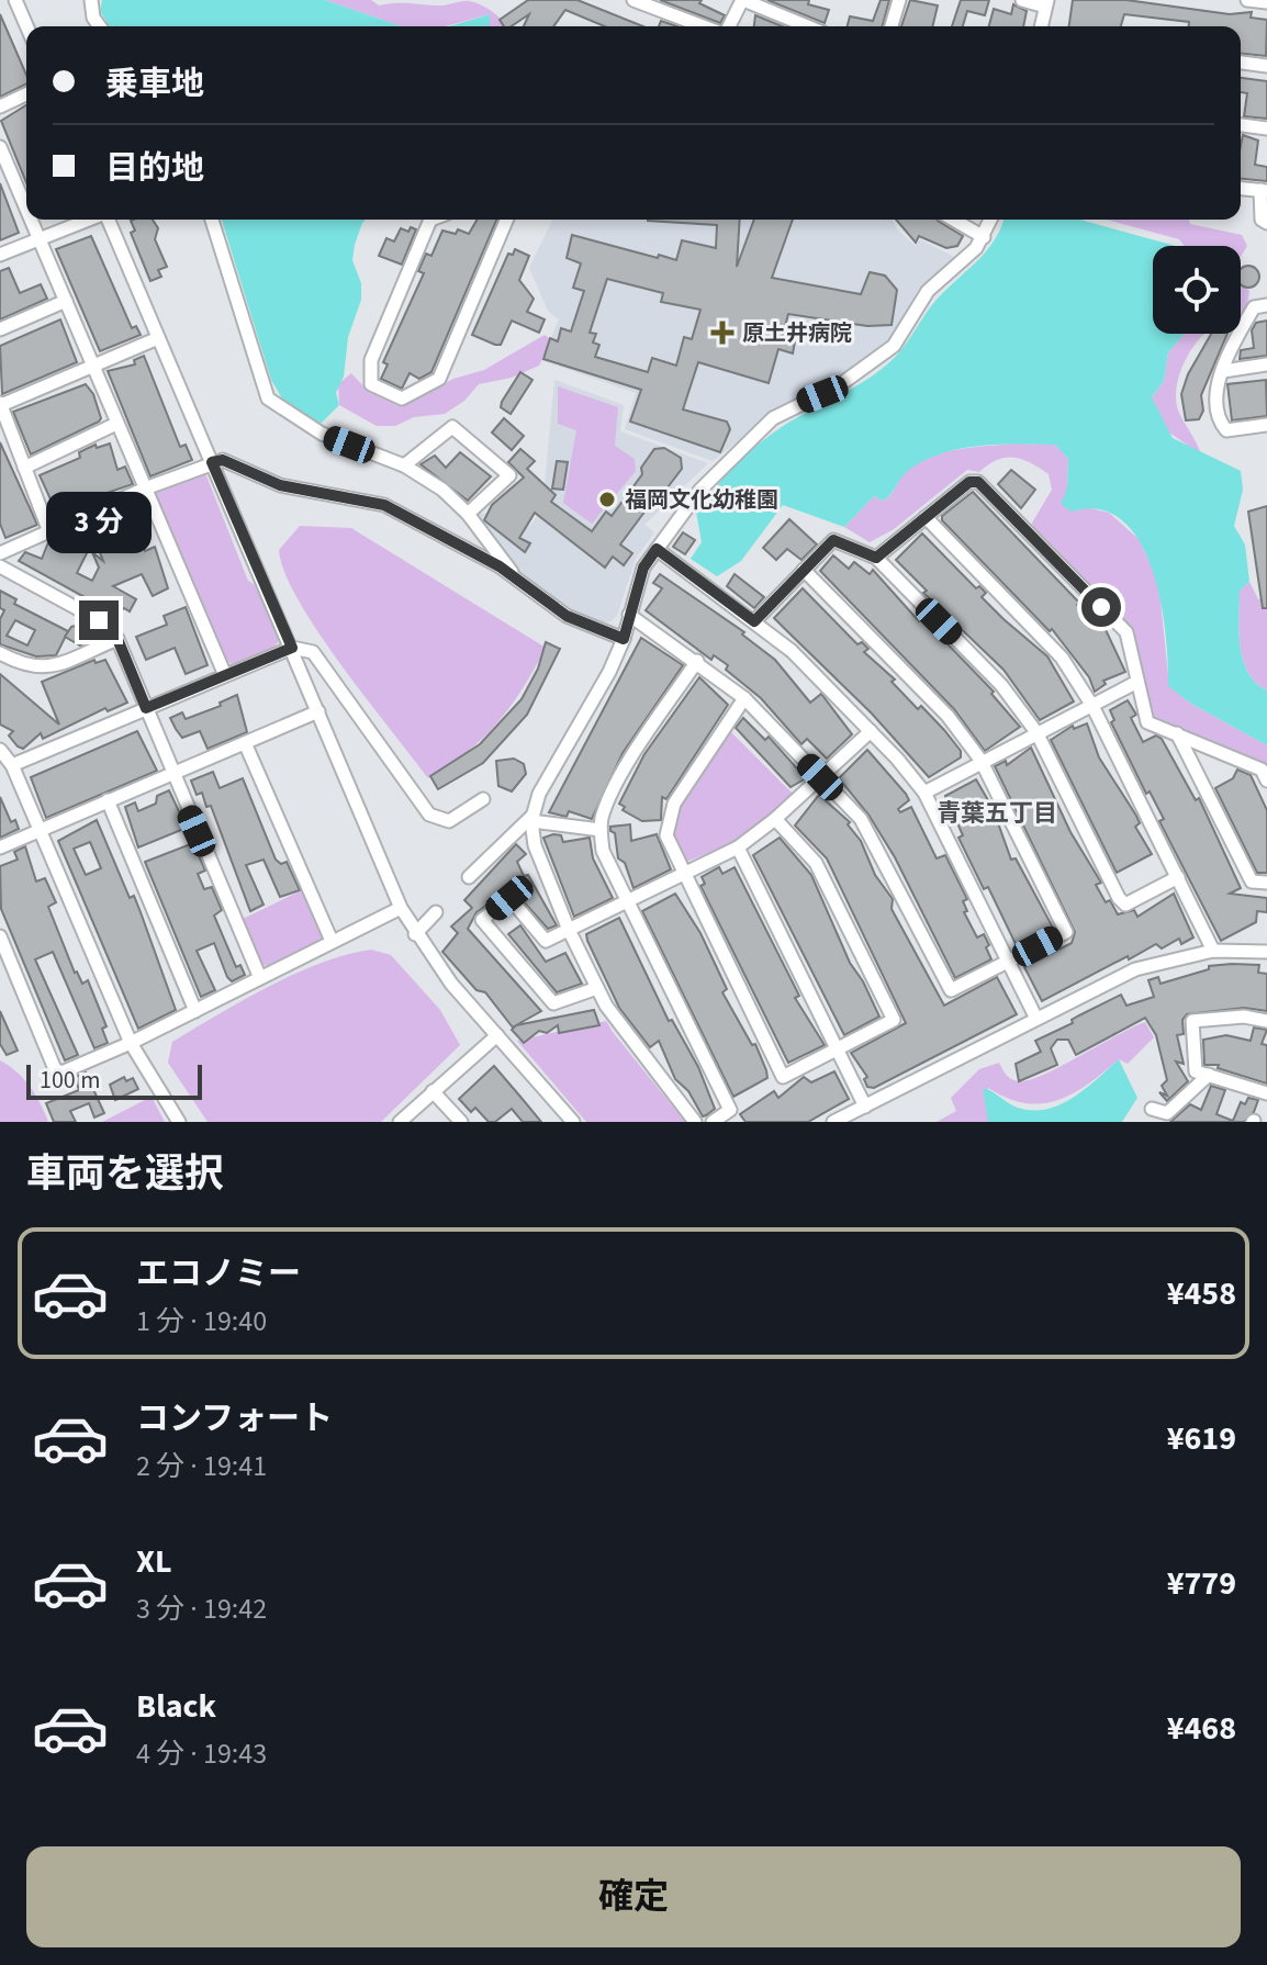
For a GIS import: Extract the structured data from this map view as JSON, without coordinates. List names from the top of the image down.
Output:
{
  "districts": ["青葉五丁目"],
  "places": {
    "health": ["原土井病院"],
    "other": ["福岡文化幼稚園"]
  },
  "scale_bar": "100 m",
  "page": {
    "banner": ["乗車地", "目的地"],
    "bubble": "3 分",
    "scale": "100 m",
    "heading": "車両を選択",
    "list": [
      {
        "name": "エコノミー",
        "note": "1 分 · 19:40",
        "value": "¥458"
      },
      {
        "name": "コンフォート",
        "note": "2 分 · 19:41",
        "value": "¥619"
      },
      {
        "name": "XL",
        "note": "3 分 · 19:42",
        "value": "¥779"
      },
      {
        "name": "Black",
        "note": "4 分 · 19:43",
        "value": "¥468"
      }
    ],
    "buttons": "確定"
  }
}
